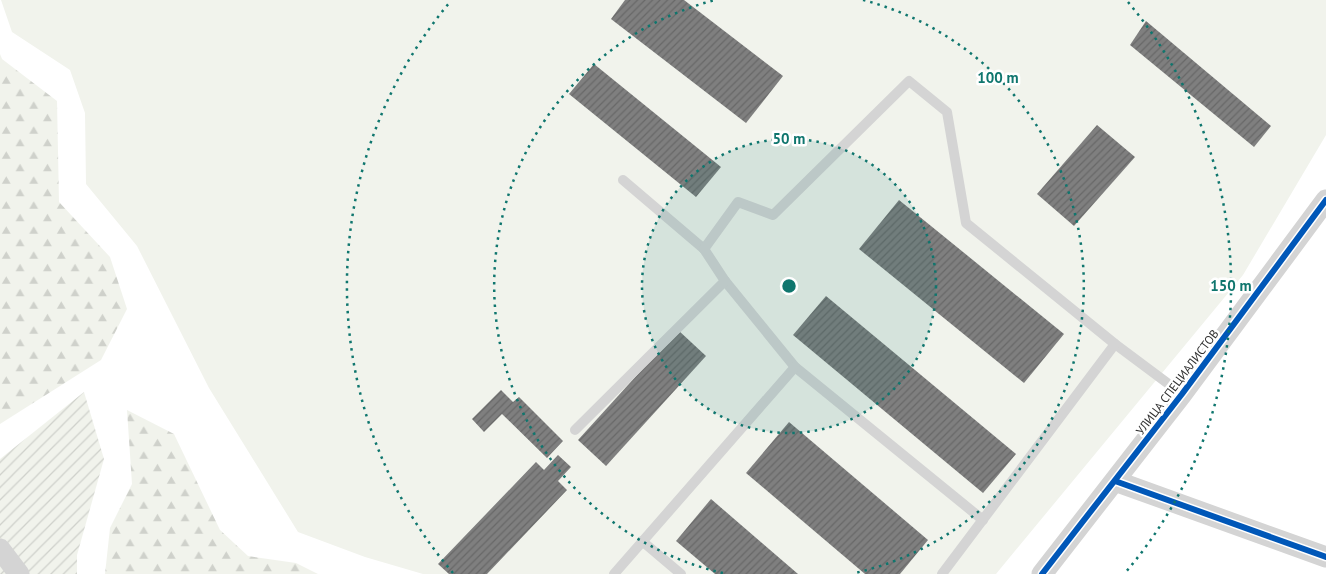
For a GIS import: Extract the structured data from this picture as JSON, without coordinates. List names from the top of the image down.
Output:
{
  "streets": {
    "street": ["УЛИЦА СПЕЦИАЛИСТОВ"]
  },
  "rings": ["100 m", "50 m", "150 m"]
}
